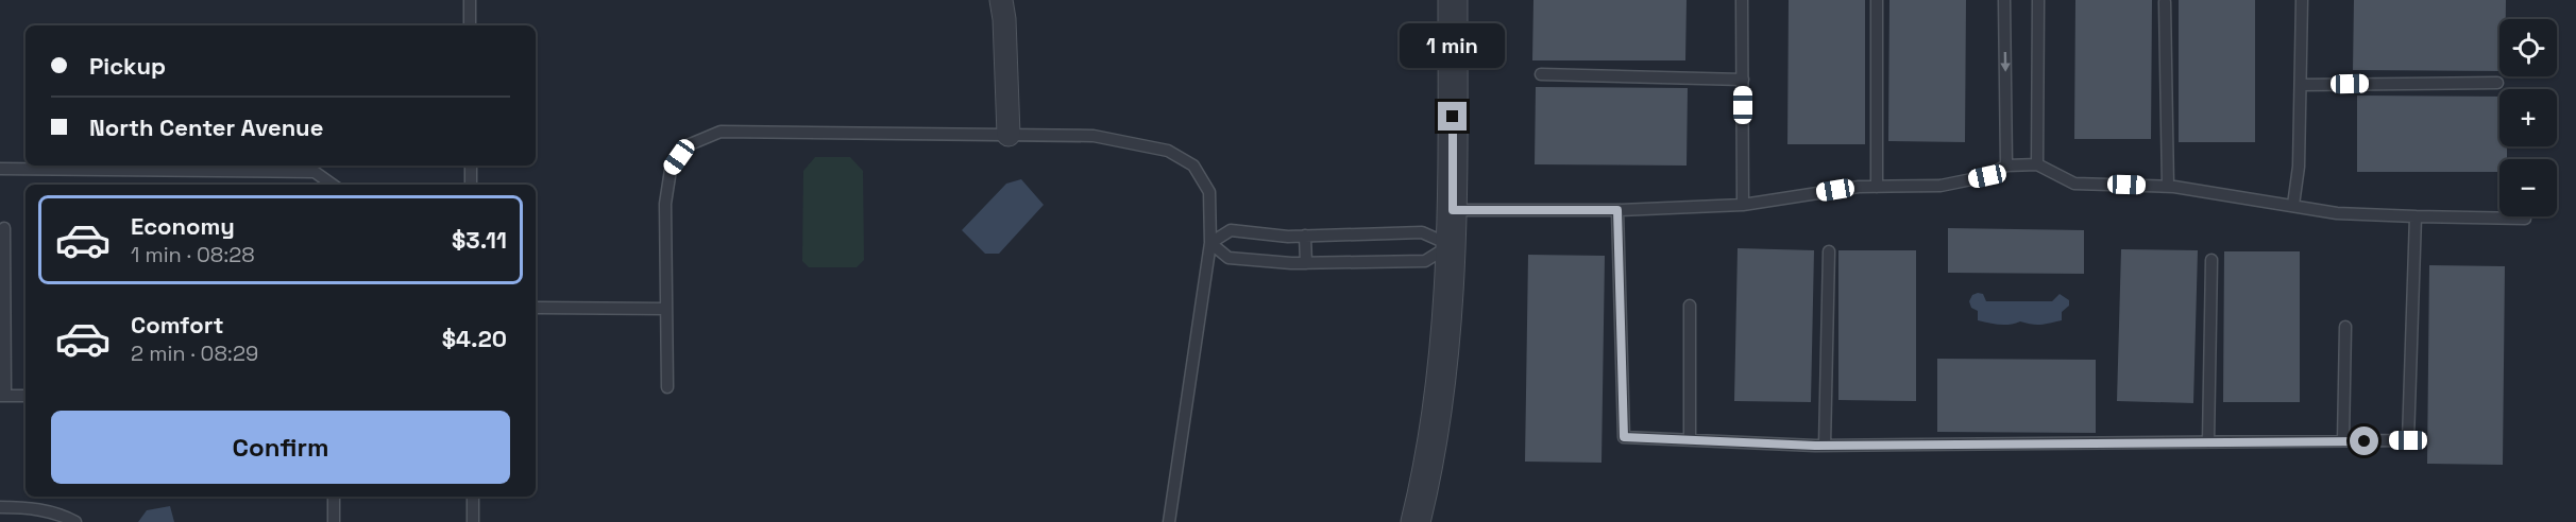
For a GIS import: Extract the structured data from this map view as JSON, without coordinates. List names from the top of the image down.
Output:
{
  "page": {
    "map_buttons": ["+", "−"],
    "bubble": "1 min",
    "banner": ["Pickup", "North Center Avenue"],
    "list": [
      {
        "name": "Economy",
        "note": "1 min · 08:28",
        "value": "$3.11"
      },
      {
        "name": "Comfort",
        "note": "2 min · 08:29",
        "value": "$4.20"
      }
    ],
    "buttons": "Confirm"
  }
}
